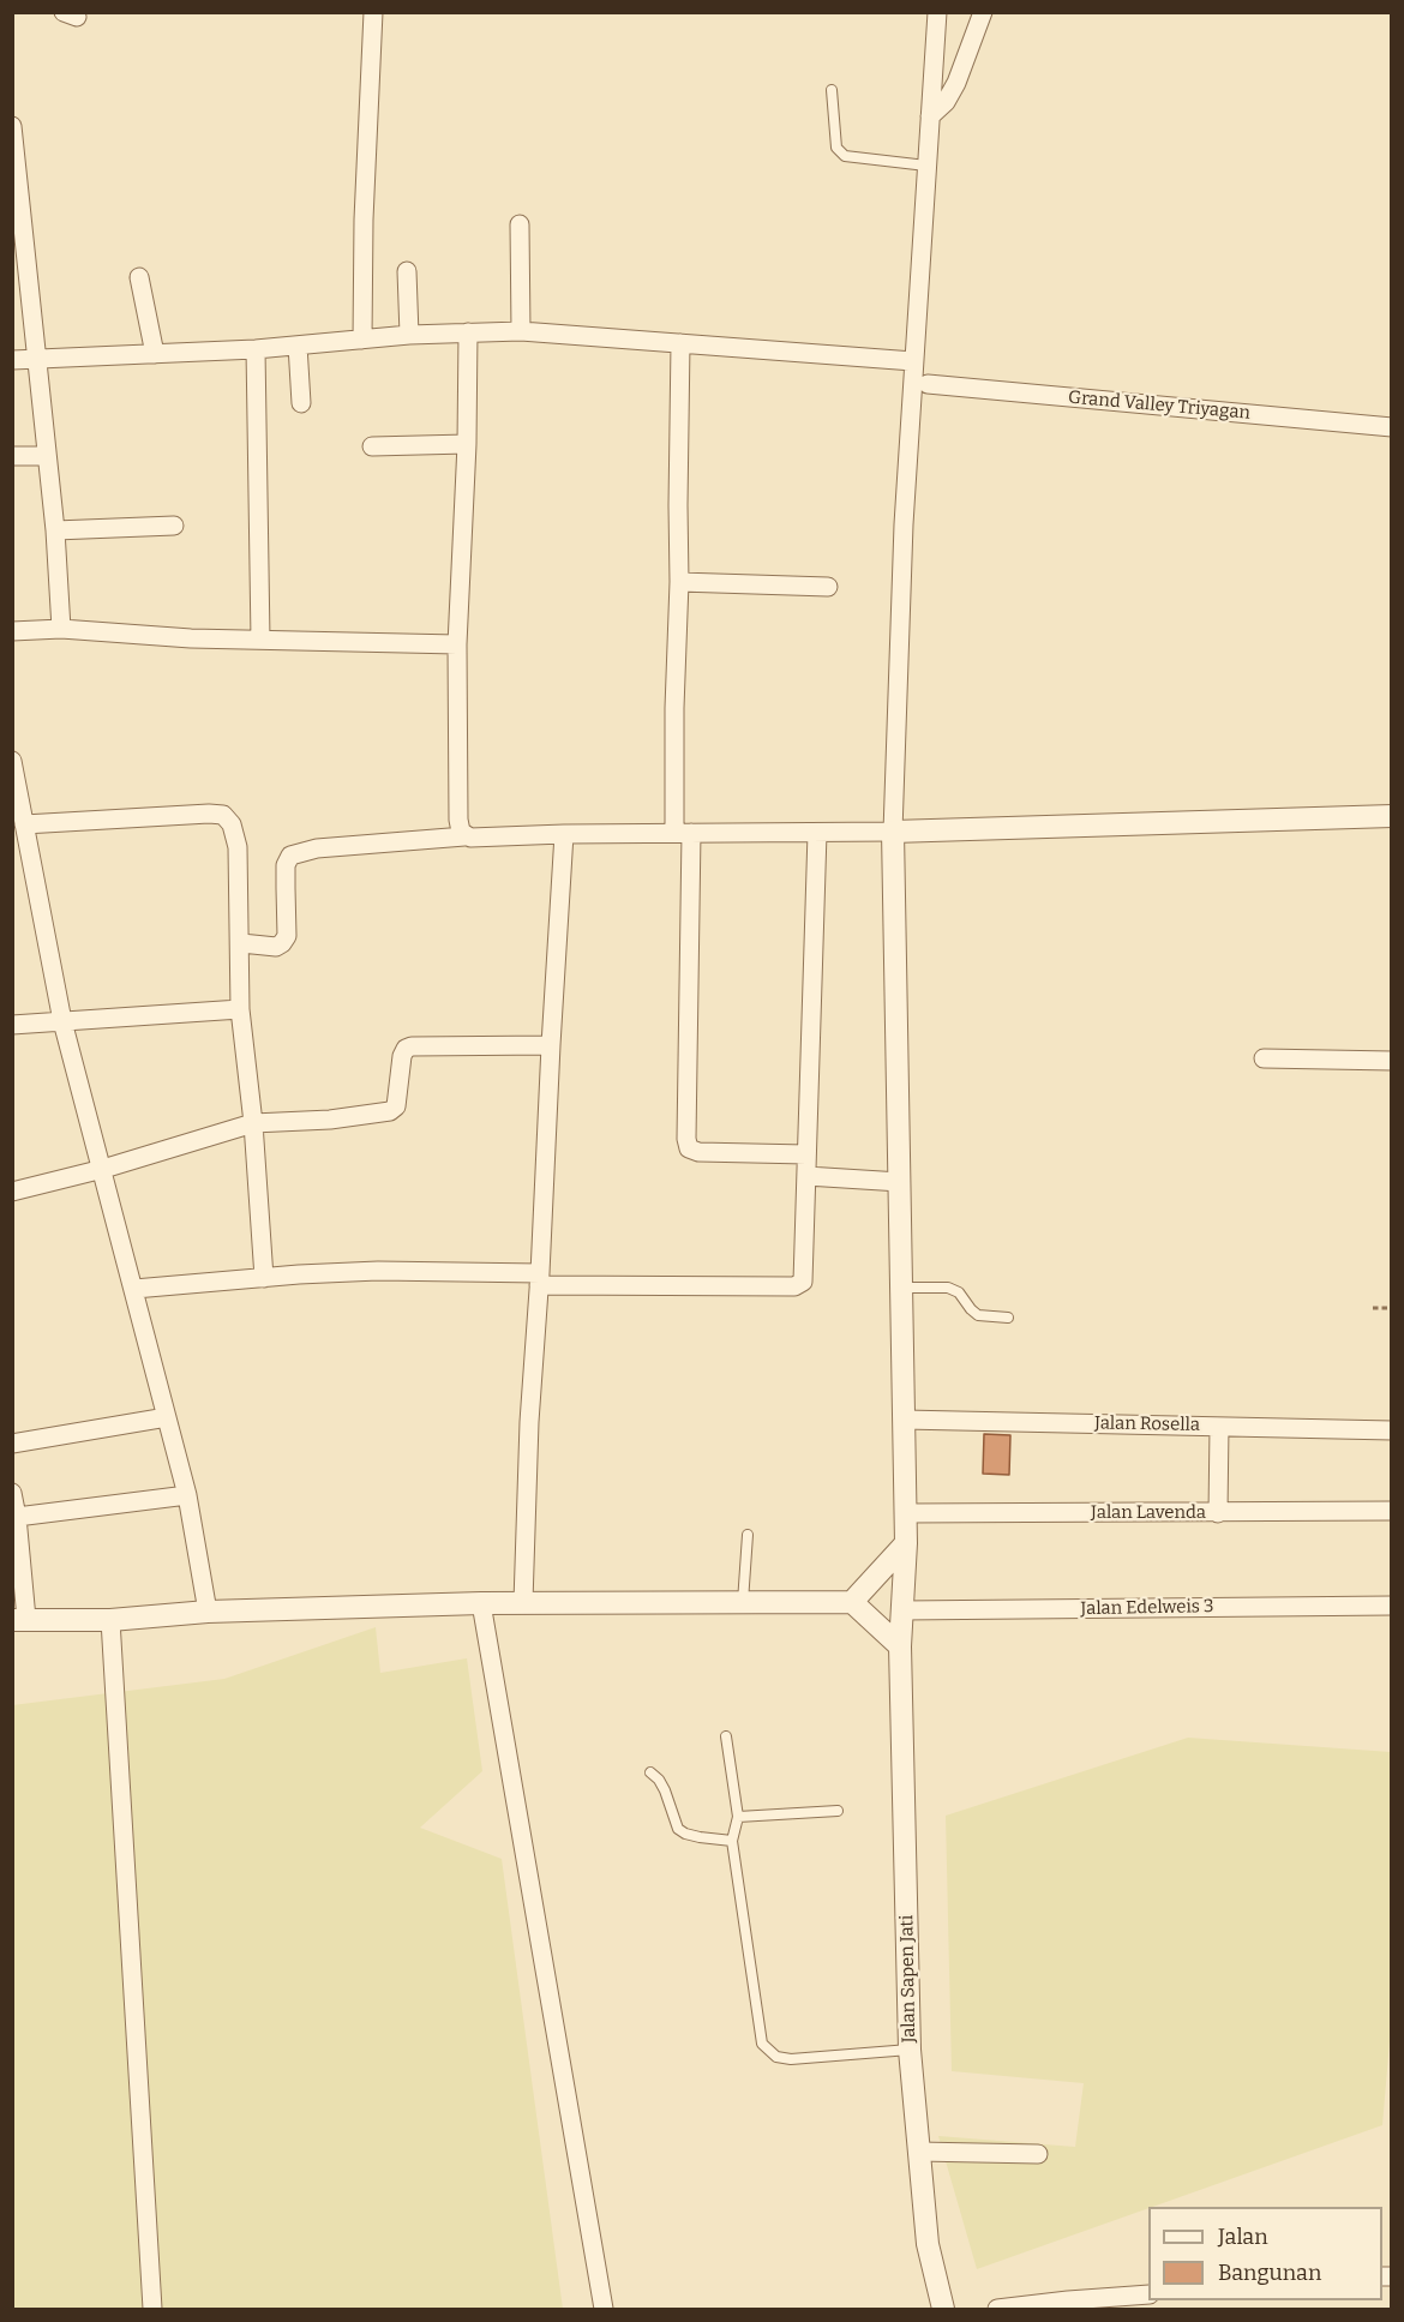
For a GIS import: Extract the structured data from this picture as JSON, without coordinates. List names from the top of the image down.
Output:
{
  "streets": {
    "street": [
      "Grand Valley Triyagan",
      "Jalan Rosella",
      "Jalan Lavenda",
      "Jalan Edelweis 3",
      "Jalan Sapen Jati"
    ]
  },
  "crossings": [
    ["Jalan Rosella", "Jalan Sapen Jati"],
    ["Jalan Lavenda", "Jalan Sapen Jati"],
    ["Jalan Edelweis 3", "Jalan Sapen Jati"]
  ],
  "legend": ["Jalan", "Bangunan"]
}
